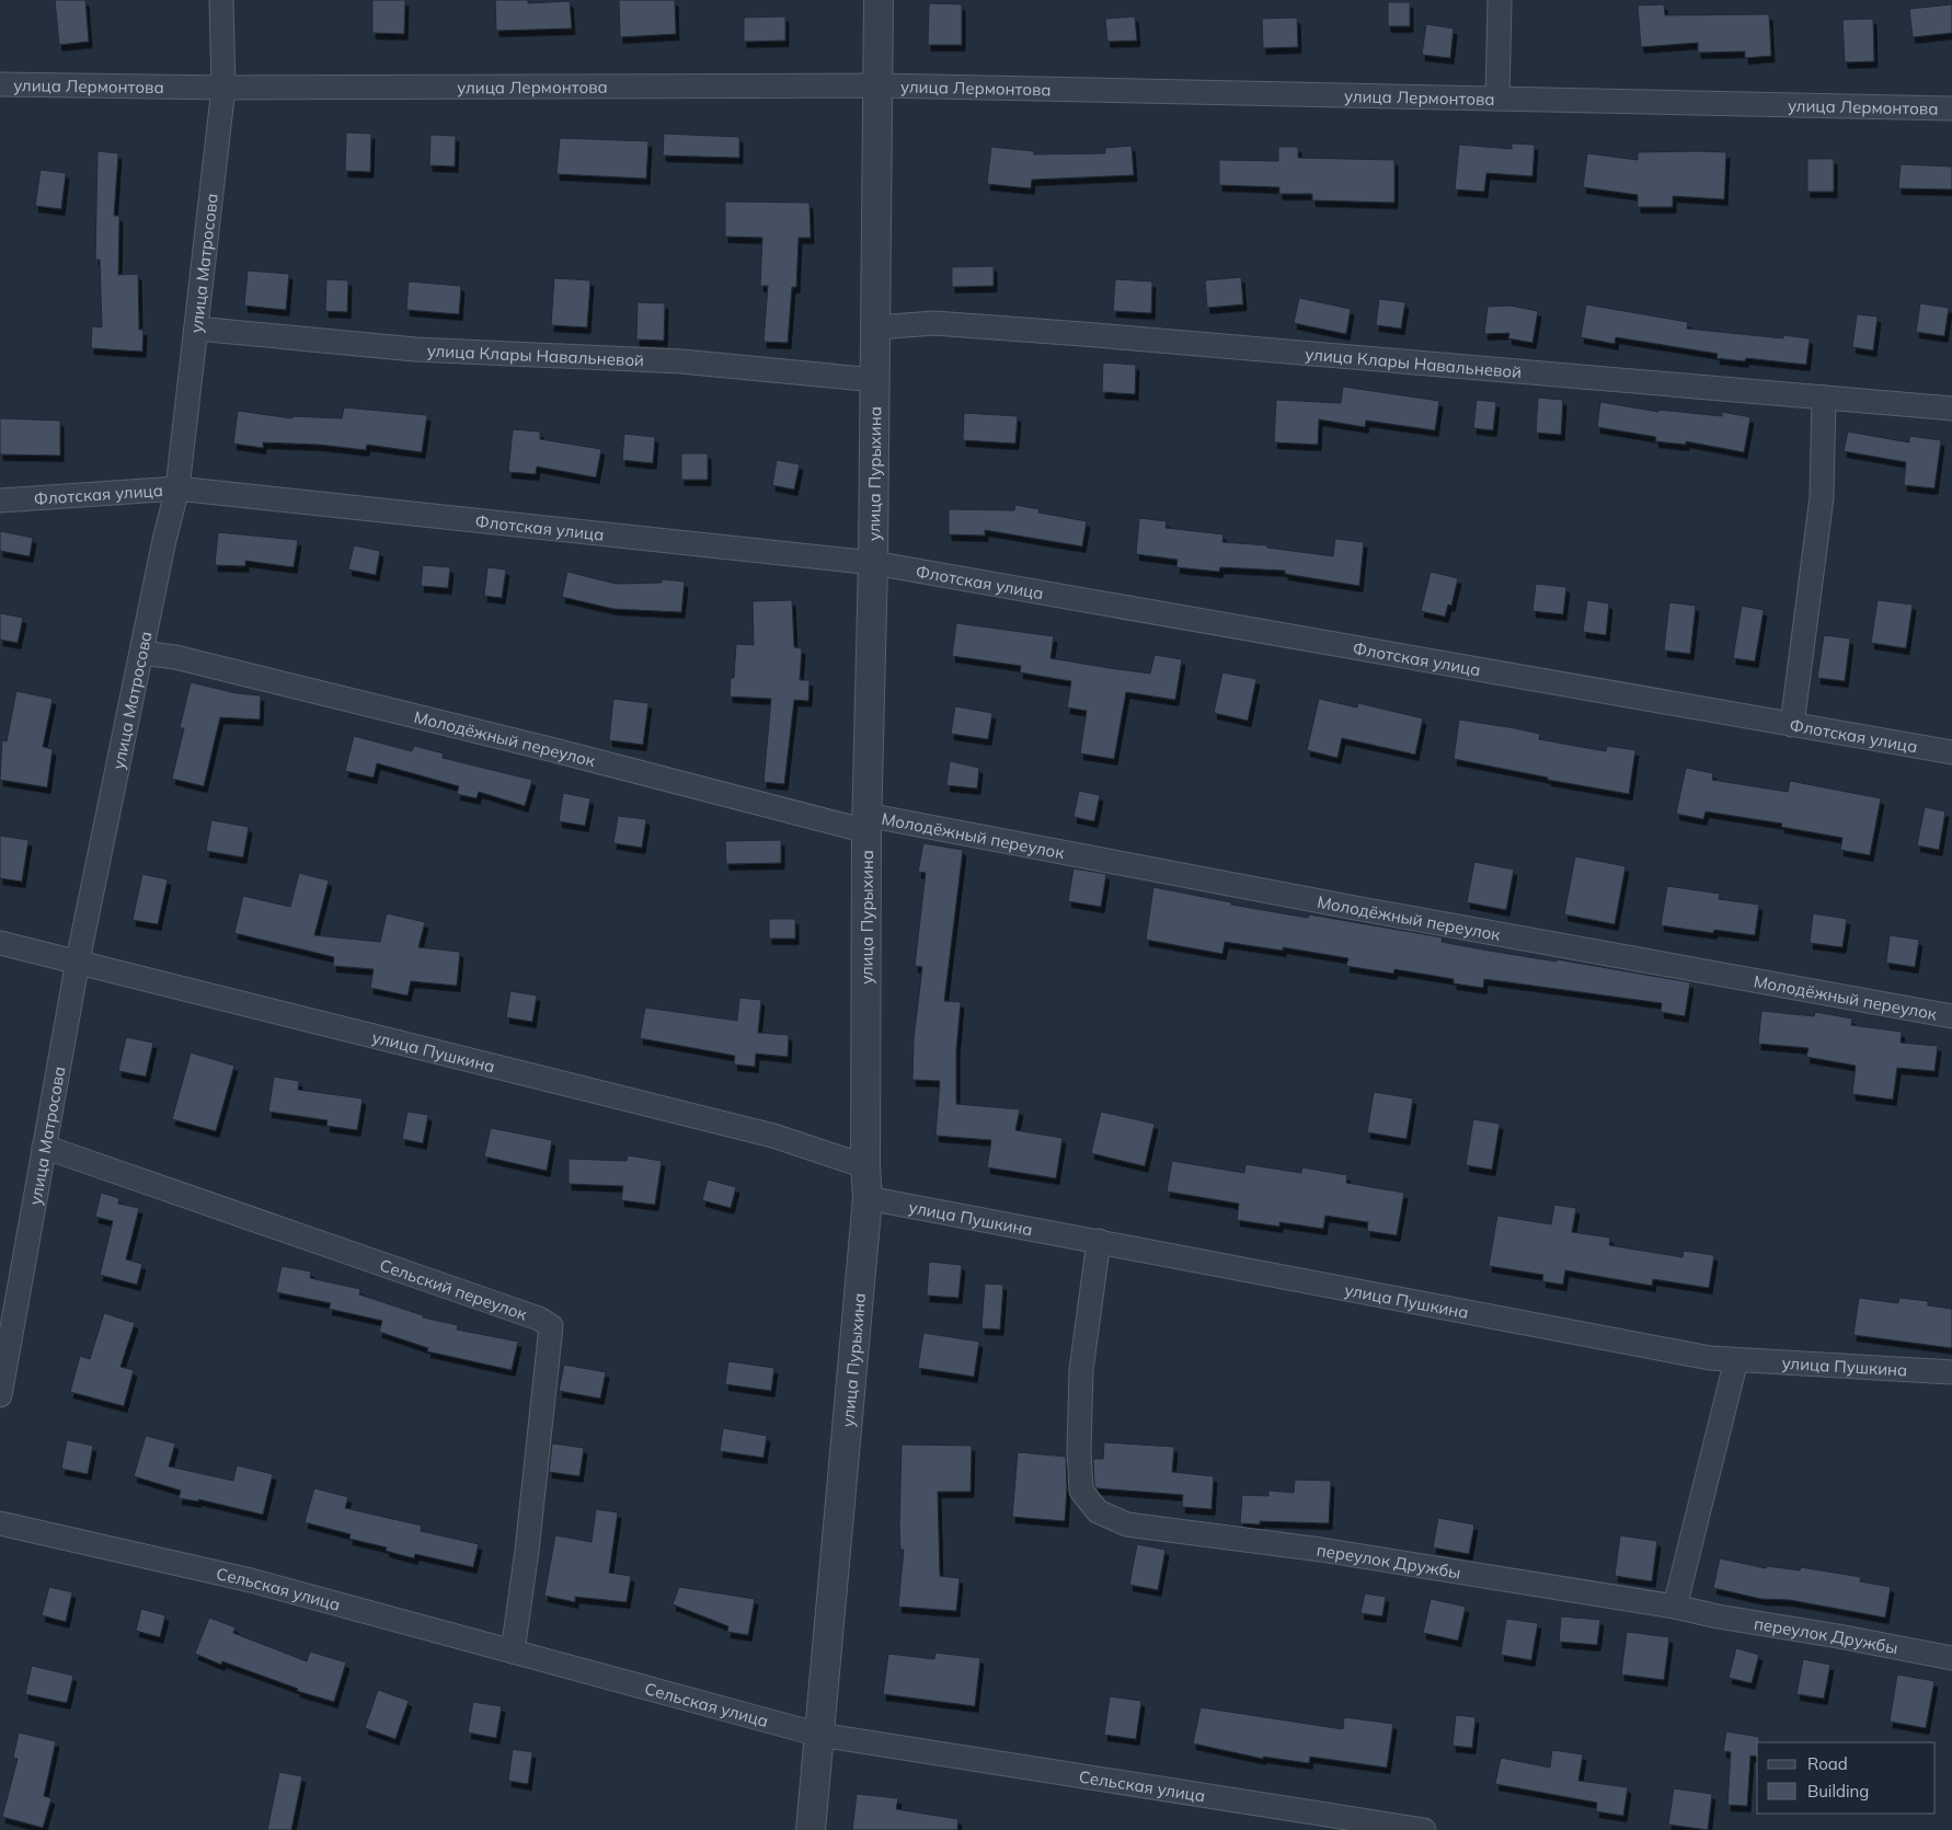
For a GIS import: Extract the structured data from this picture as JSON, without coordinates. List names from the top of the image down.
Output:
{
  "streets": {
    "street": [
      "улица Лермонтова",
      "улица Матросова",
      "улица Клары Навальневой",
      "улица Пурыхина",
      "Флотская улица",
      "Молодёжный переулок",
      "улица Пушкина",
      "Сельский переулок",
      "переулок Дружбы",
      "Сельская улица"
    ]
  },
  "crossings": [
    ["улица Лермонтова", "улица Матросова"],
    ["улица Лермонтова", "улица Пурыхина"],
    ["улица Матросова", "улица Клары Навальневой"],
    ["улица Матросова", "Флотская улица"],
    ["улица Матросова", "Молодёжный переулок"],
    ["улица Матросова", "улица Пушкина"],
    ["улица Матросова", "Сельский переулок"],
    ["улица Клары Навальневой", "улица Пурыхина"],
    ["улица Пурыхина", "Флотская улица"],
    ["улица Пурыхина", "Молодёжный переулок"],
    ["улица Пурыхина", "улица Пушкина"],
    ["улица Пурыхина", "Сельская улица"],
    ["улица Пушкина", "переулок Дружбы"],
    ["Сельский переулок", "Сельская улица"]
  ],
  "legend": ["Road", "Building"]
}
